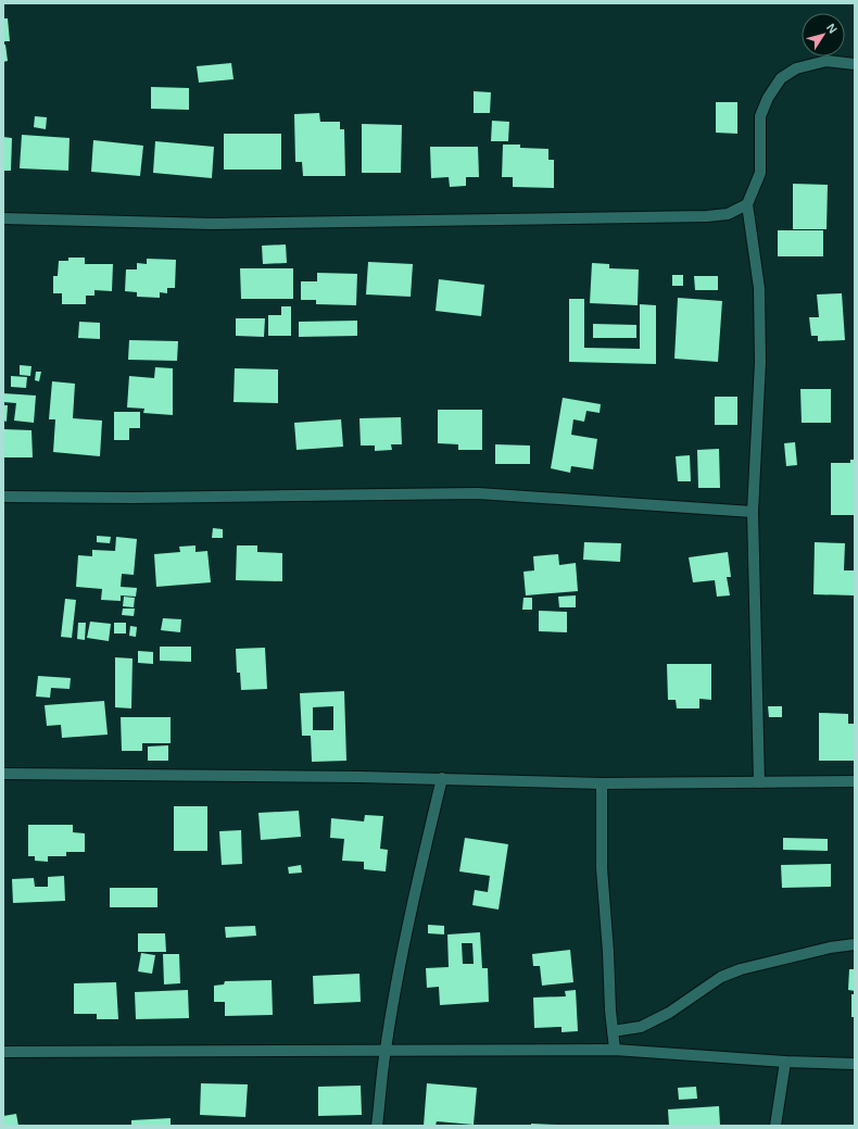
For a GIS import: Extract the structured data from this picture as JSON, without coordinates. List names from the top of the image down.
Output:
{
  "north": "top right"
}
